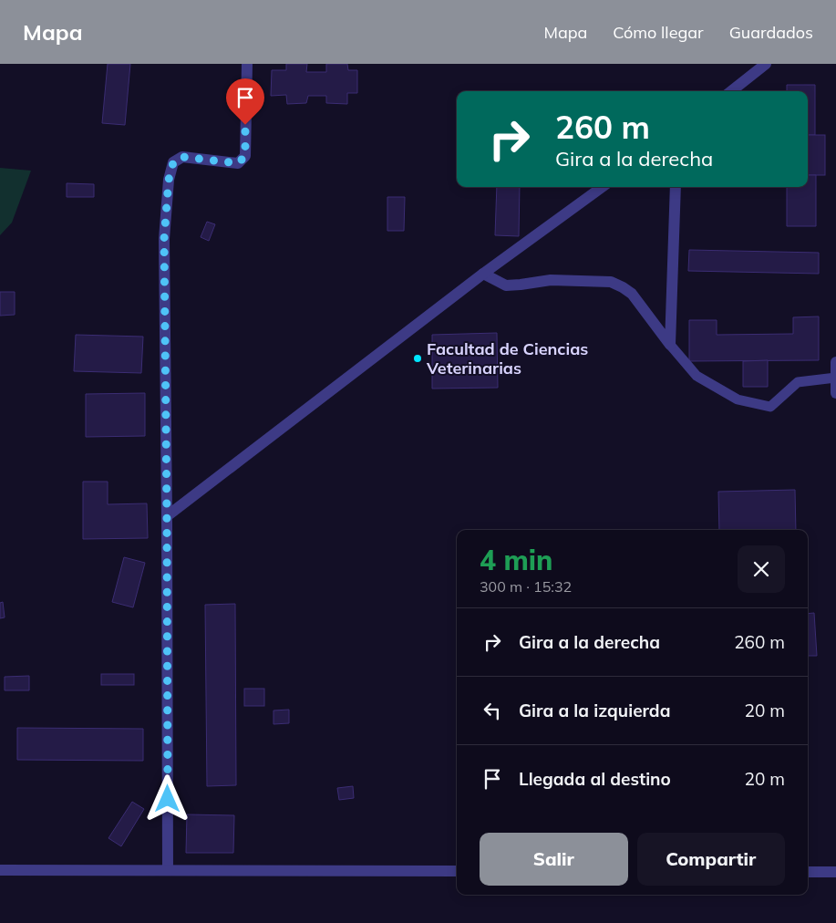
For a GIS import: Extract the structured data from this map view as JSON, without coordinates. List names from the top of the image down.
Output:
{
  "places": ["Facultad de Ciencias Veterinarias"],
  "page": {
    "header": "Mapa",
    "nav": ["Mapa", "Cómo llegar", "Guardados"],
    "turn": ["260 m", "Gira a la derecha"],
    "heading": ["4 min", "300 m · 15:32"],
    "list": [
      {
        "name": "Gira a la derecha",
        "value": "260 m"
      },
      {
        "name": "Gira a la izquierda",
        "value": "20 m"
      },
      {
        "name": "Llegada al destino",
        "value": "20 m"
      }
    ],
    "buttons": ["Salir", "Compartir"]
  }
}
